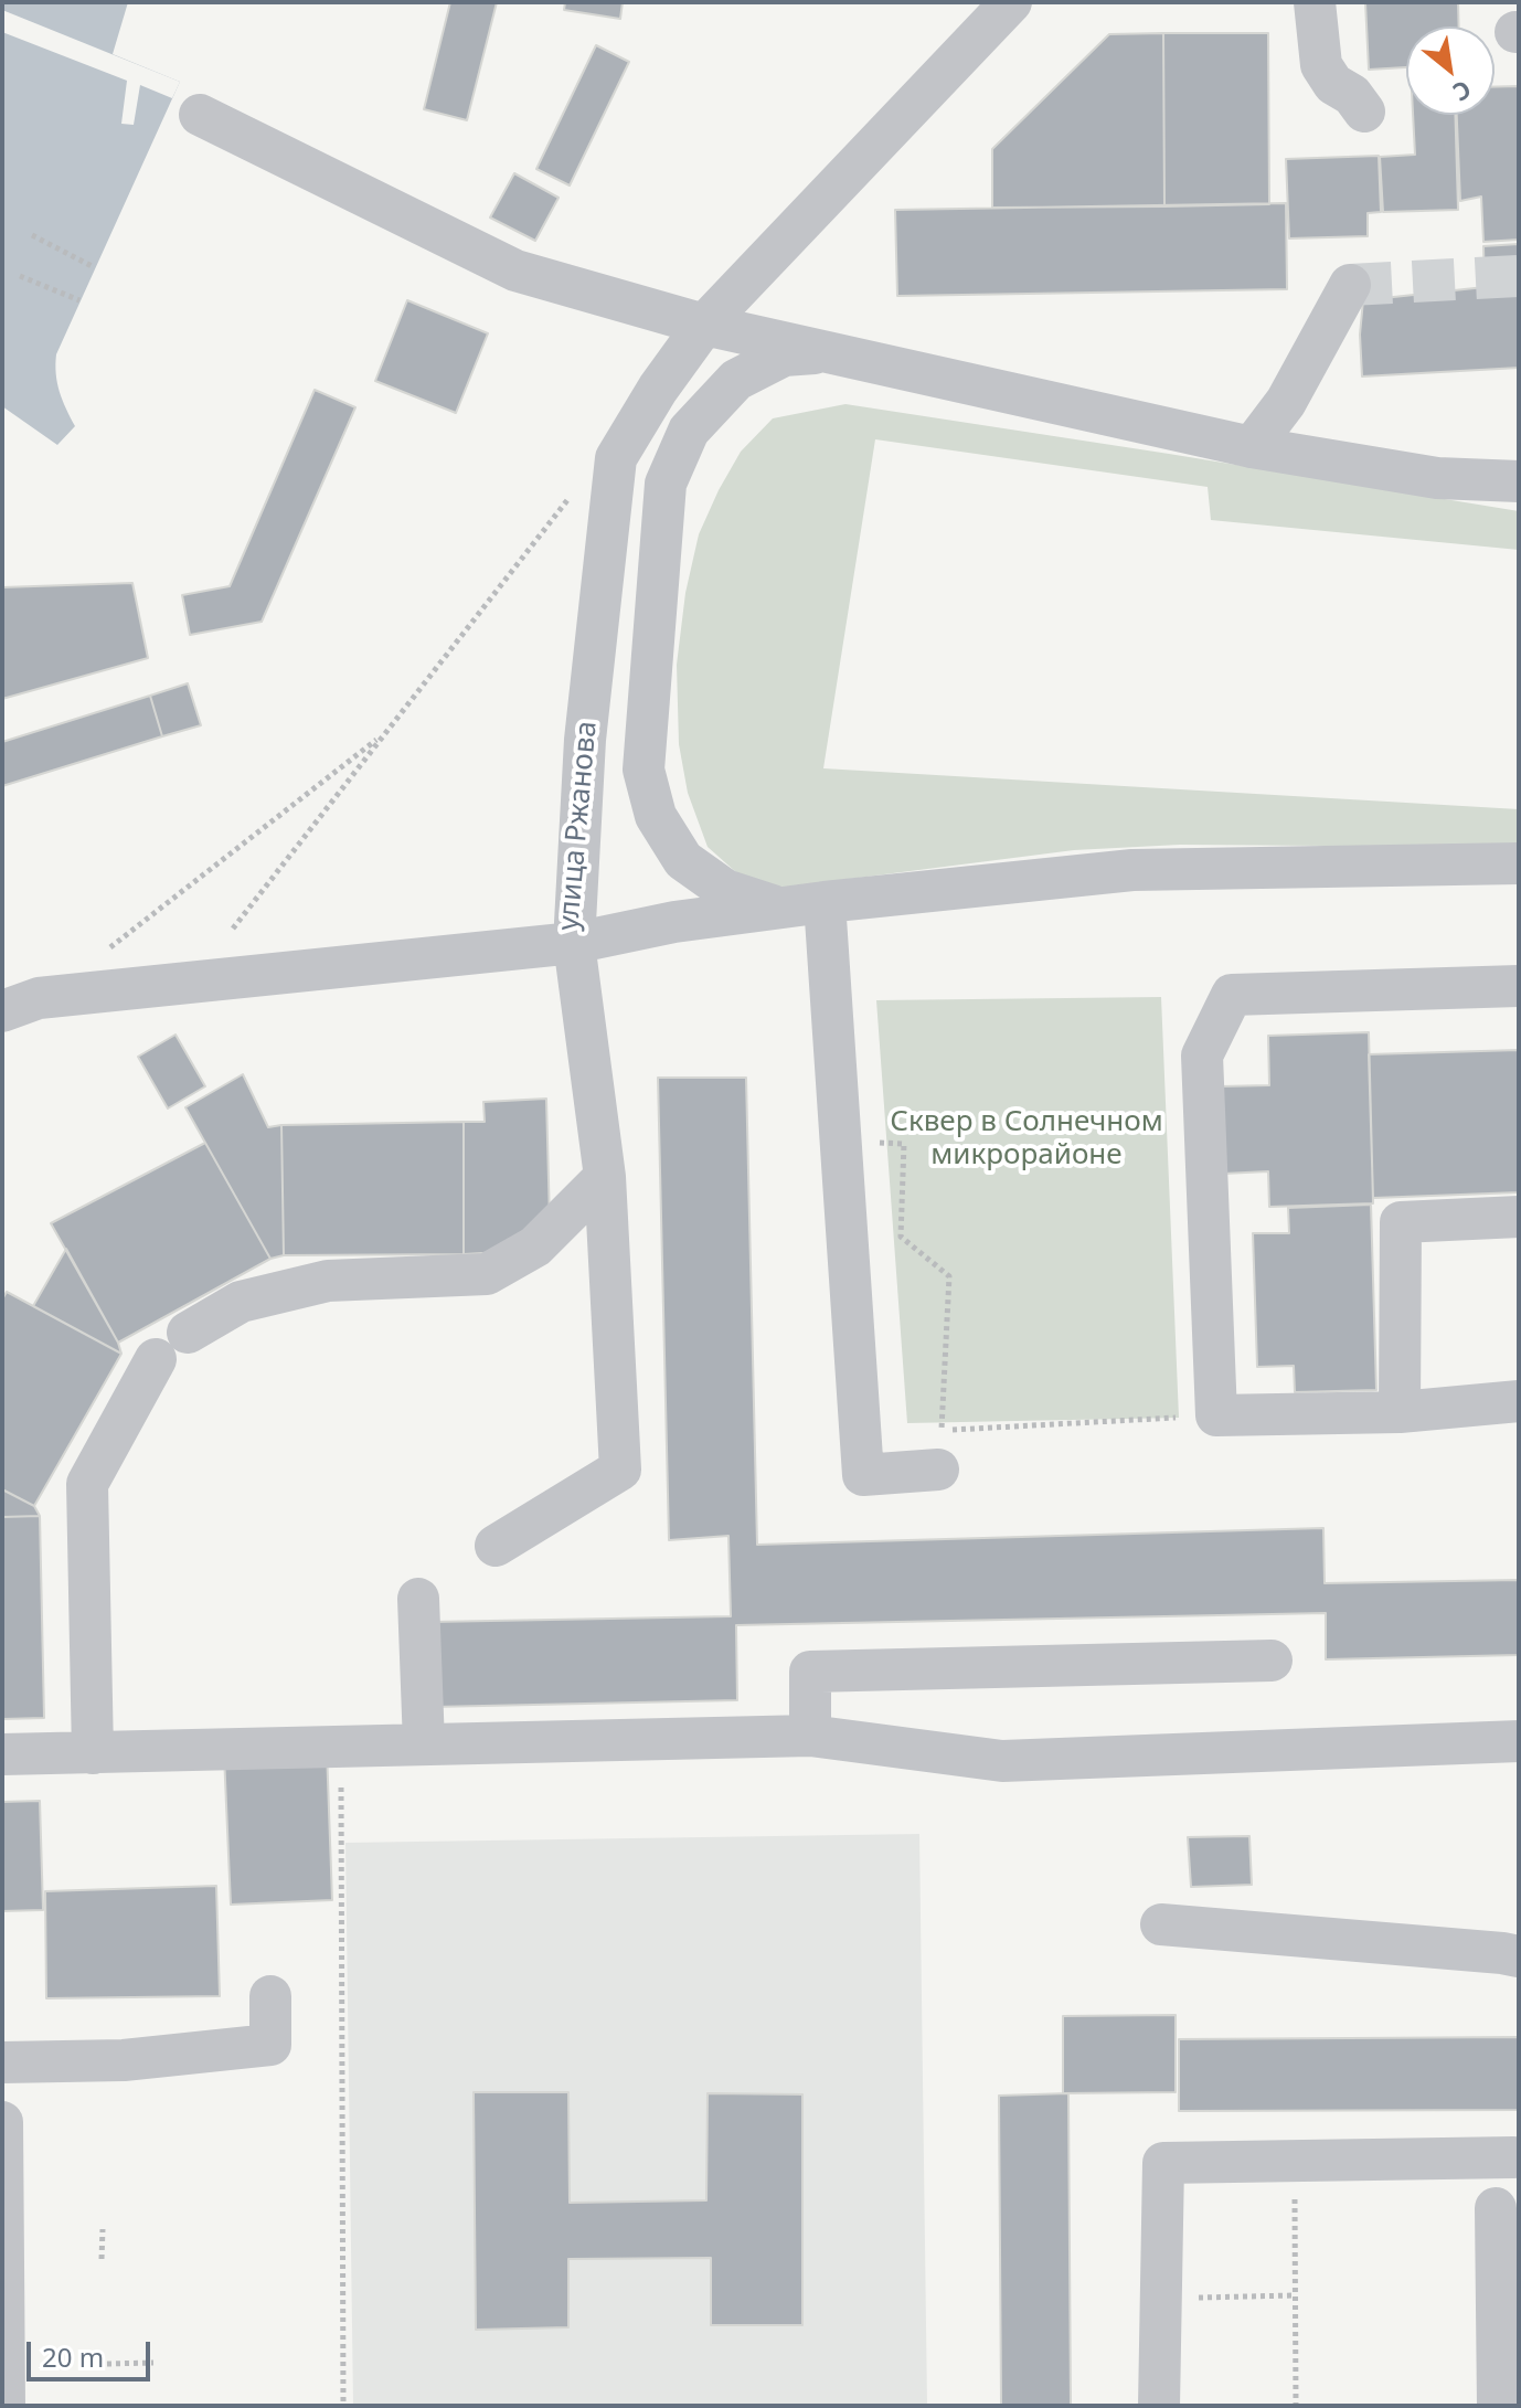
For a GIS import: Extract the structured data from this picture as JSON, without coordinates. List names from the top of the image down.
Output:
{
  "streets": {
    "street": ["улица Ржанова"]
  },
  "parks": ["Сквер в Солнечном микрорайоне"],
  "scale_bar": "20 m",
  "north": "bottom right"
}
